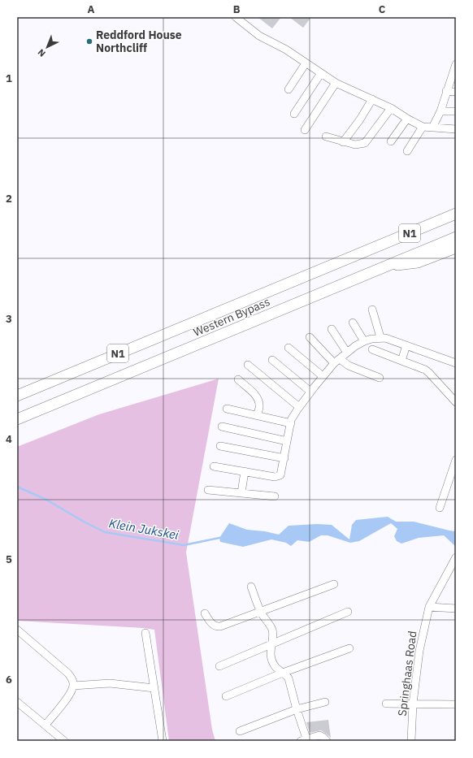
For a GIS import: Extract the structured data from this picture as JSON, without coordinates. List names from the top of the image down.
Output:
{
  "streets": {
    "highway": ["N1", "Western Bypass"],
    "street": ["Springhaas Road"]
  },
  "water": ["Klein Jukskei"],
  "places": ["Reddford House Northcliff"],
  "north": "bottom left",
  "grid": {
    "columns": ["A", "B", "C"],
    "rows": [
      "1",
      "2",
      "3",
      "4",
      "5",
      "6"
    ]
  }
}
